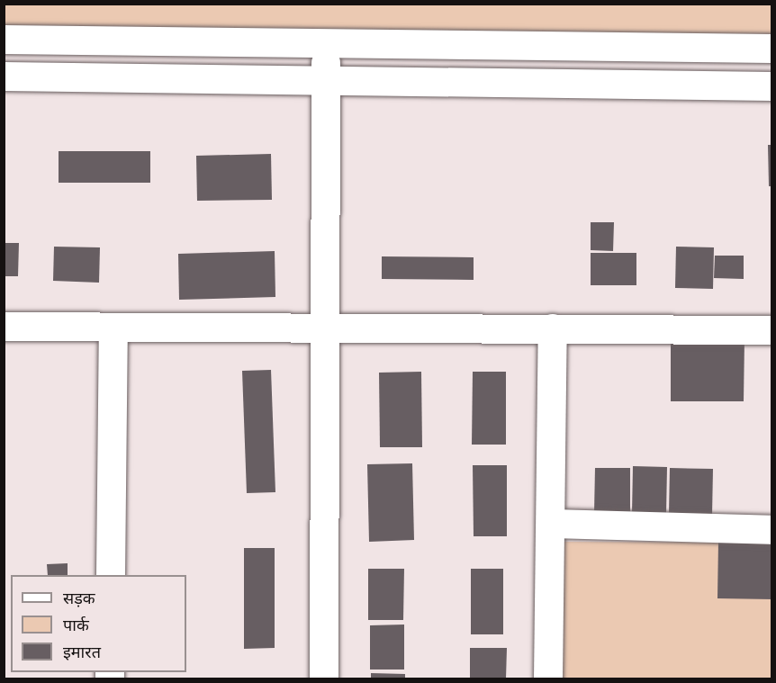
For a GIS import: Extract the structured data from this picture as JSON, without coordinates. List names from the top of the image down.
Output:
{
  "legend": ["सड़क", "पार्क", "इमारत"]
}
